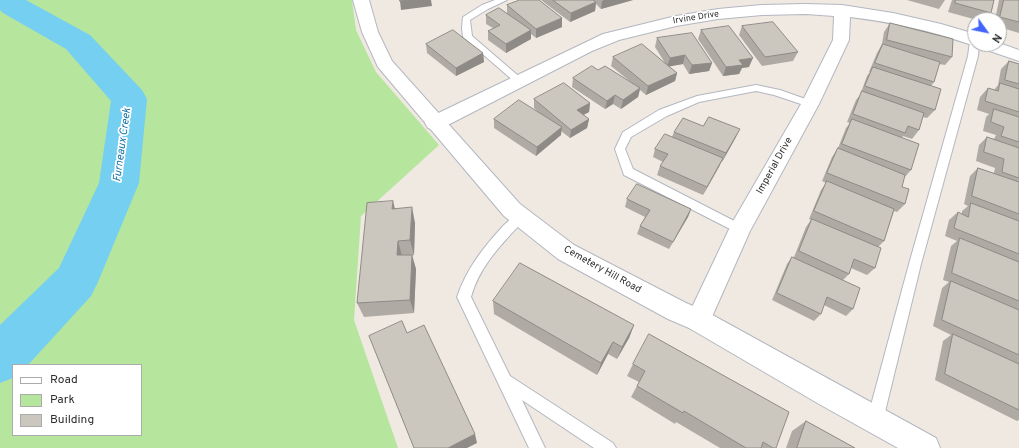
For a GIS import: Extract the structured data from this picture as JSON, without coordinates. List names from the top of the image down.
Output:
{
  "streets": {
    "street": ["Irvine Drive", "Imperial Drive", "Cemetery Hill Road"]
  },
  "crossings": [
    ["Irvine Drive", "Imperial Drive"],
    ["Irvine Drive", "Cemetery Hill Road"],
    ["Imperial Drive", "Cemetery Hill Road"]
  ],
  "water": ["Furneaux Creek"],
  "legend": ["Road", "Park", "Building"],
  "north": "bottom right"
}
